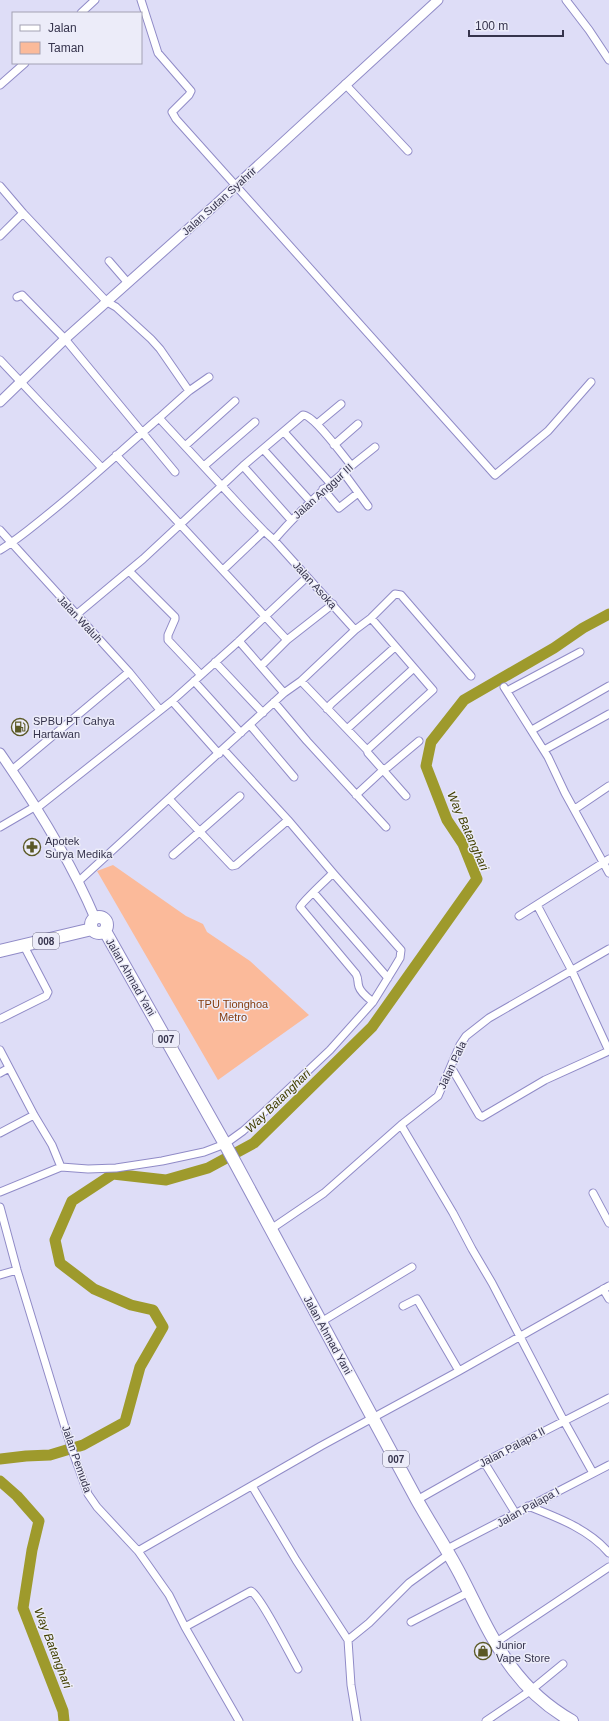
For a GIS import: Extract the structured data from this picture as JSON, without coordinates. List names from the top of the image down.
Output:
{
  "streets": {
    "main road": ["008", "Jalan Ahmad Yani", "007"],
    "street": [
      "Jalan Sutan Syahrir",
      "Jalan Anggur III",
      "Jalan Asoka",
      "Jalan Waluh",
      "Jalan Pala",
      "Jalan Palapa II",
      "Jalan Pemuda",
      "Jalan Palapa I"
    ]
  },
  "crossings": [
    ["Jalan Anggur III", "Jalan Asoka"],
    ["008", "Jalan Ahmad Yani"],
    ["Jalan Ahmad Yani", "Jalan Pala"],
    ["Jalan Ahmad Yani", "Jalan Palapa II"],
    ["Jalan Ahmad Yani", "Jalan Palapa I"]
  ],
  "water": ["Way Batanghari"],
  "parks": ["TPU Tionghoa Metro"],
  "places": {
    "fuel station": ["SPBU PT Cahya Hartawan"],
    "pharmacy": ["Apotek Surya Medika"],
    "shop": ["Junior Vape Store"]
  },
  "legend": ["Jalan", "Taman"],
  "scale_bar": "100 m"
}
